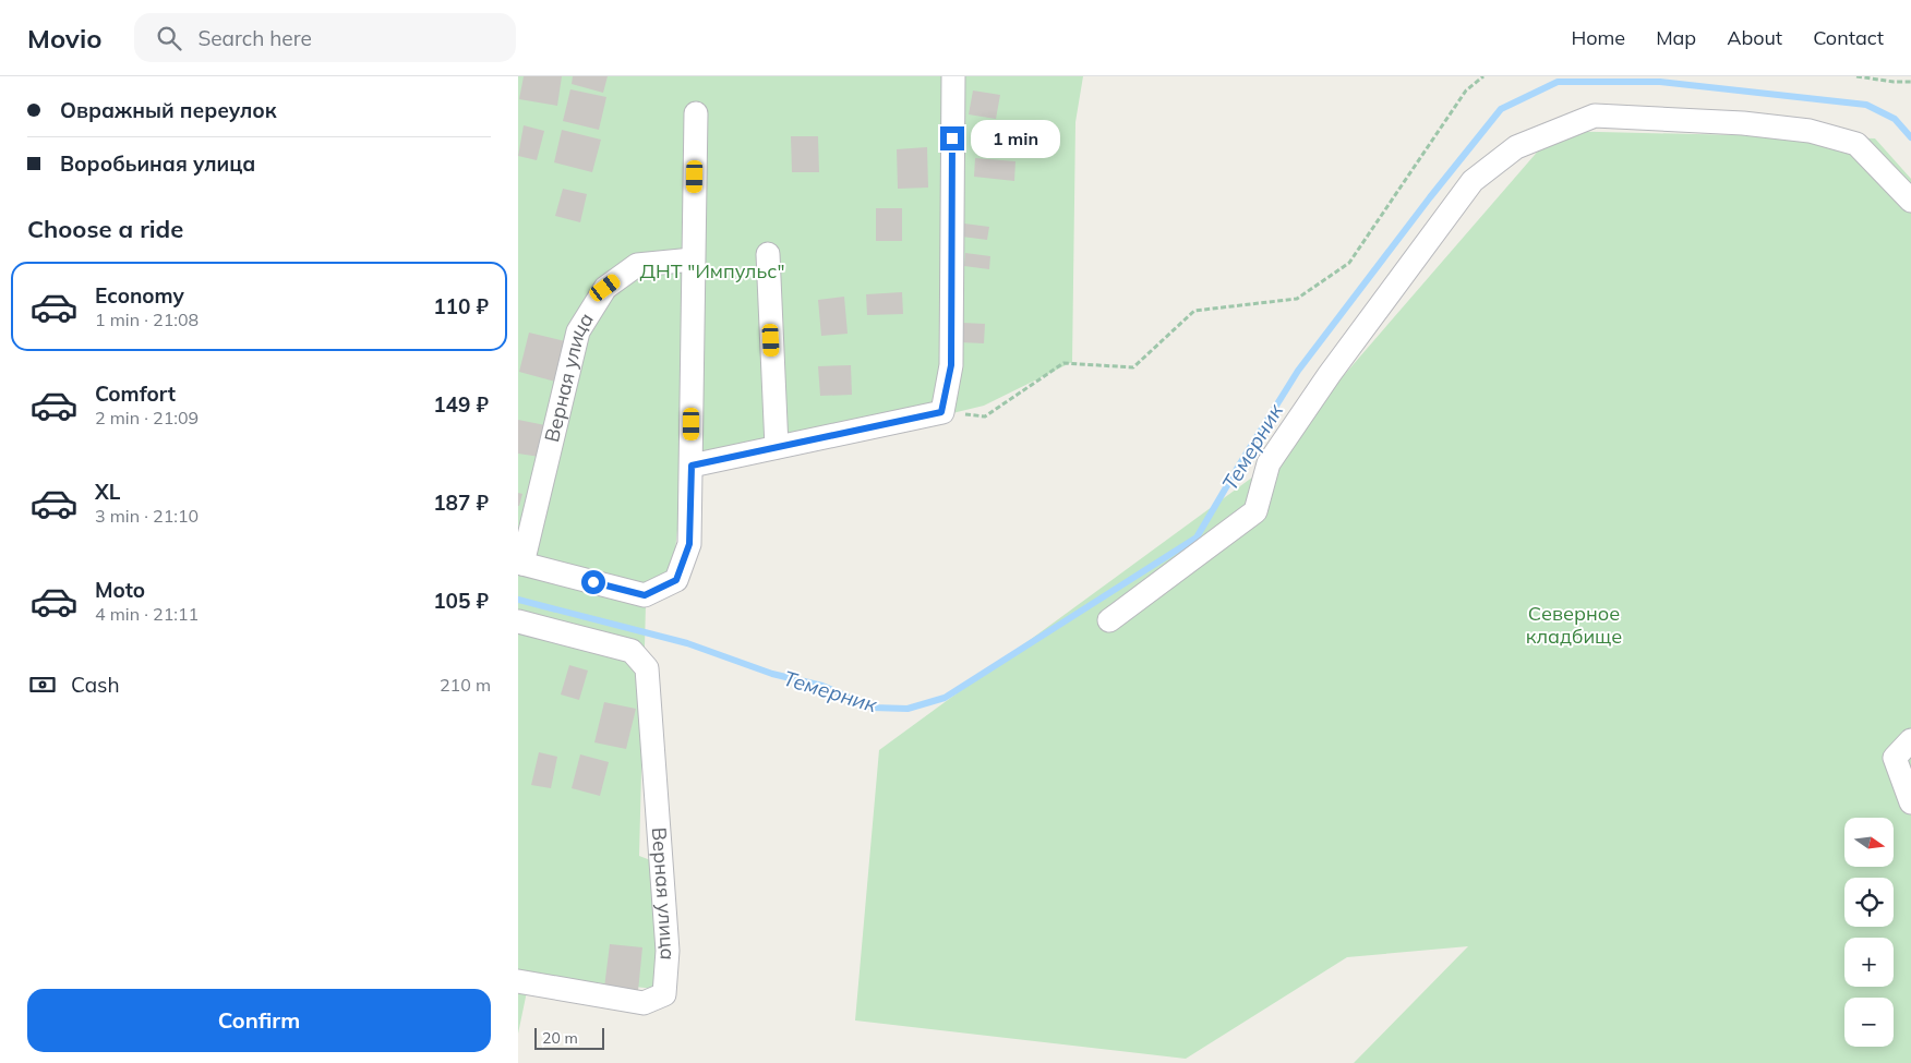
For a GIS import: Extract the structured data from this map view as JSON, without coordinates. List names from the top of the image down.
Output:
{
  "streets": {
    "street": ["Верная улица"]
  },
  "water": ["Темерник"],
  "parks": ["ДНТ \"Импульс\"", "Северное кладбище"],
  "scale_bar": "20 m",
  "north": "right",
  "page": {
    "header": "Movio",
    "search": "Search here",
    "nav": [
      "Home",
      "Map",
      "About",
      "Contact"
    ],
    "banner": ["Овражный переулок", "Воробьиная улица"],
    "bubble": "1 min",
    "heading": "Choose a ride",
    "list": [
      {
        "name": "Economy",
        "note": "1 min · 21:08",
        "value": "110 ₽"
      },
      {
        "name": "Comfort",
        "note": "2 min · 21:09",
        "value": "149 ₽"
      },
      {
        "name": "XL",
        "note": "3 min · 21:10",
        "value": "187 ₽"
      },
      {
        "name": "Moto",
        "note": "4 min · 21:11",
        "value": "105 ₽"
      }
    ],
    "pay": ["Cash", "210 m"],
    "map_buttons": ["+", "−"],
    "buttons": "Confirm",
    "scale": "20 m"
  }
}
